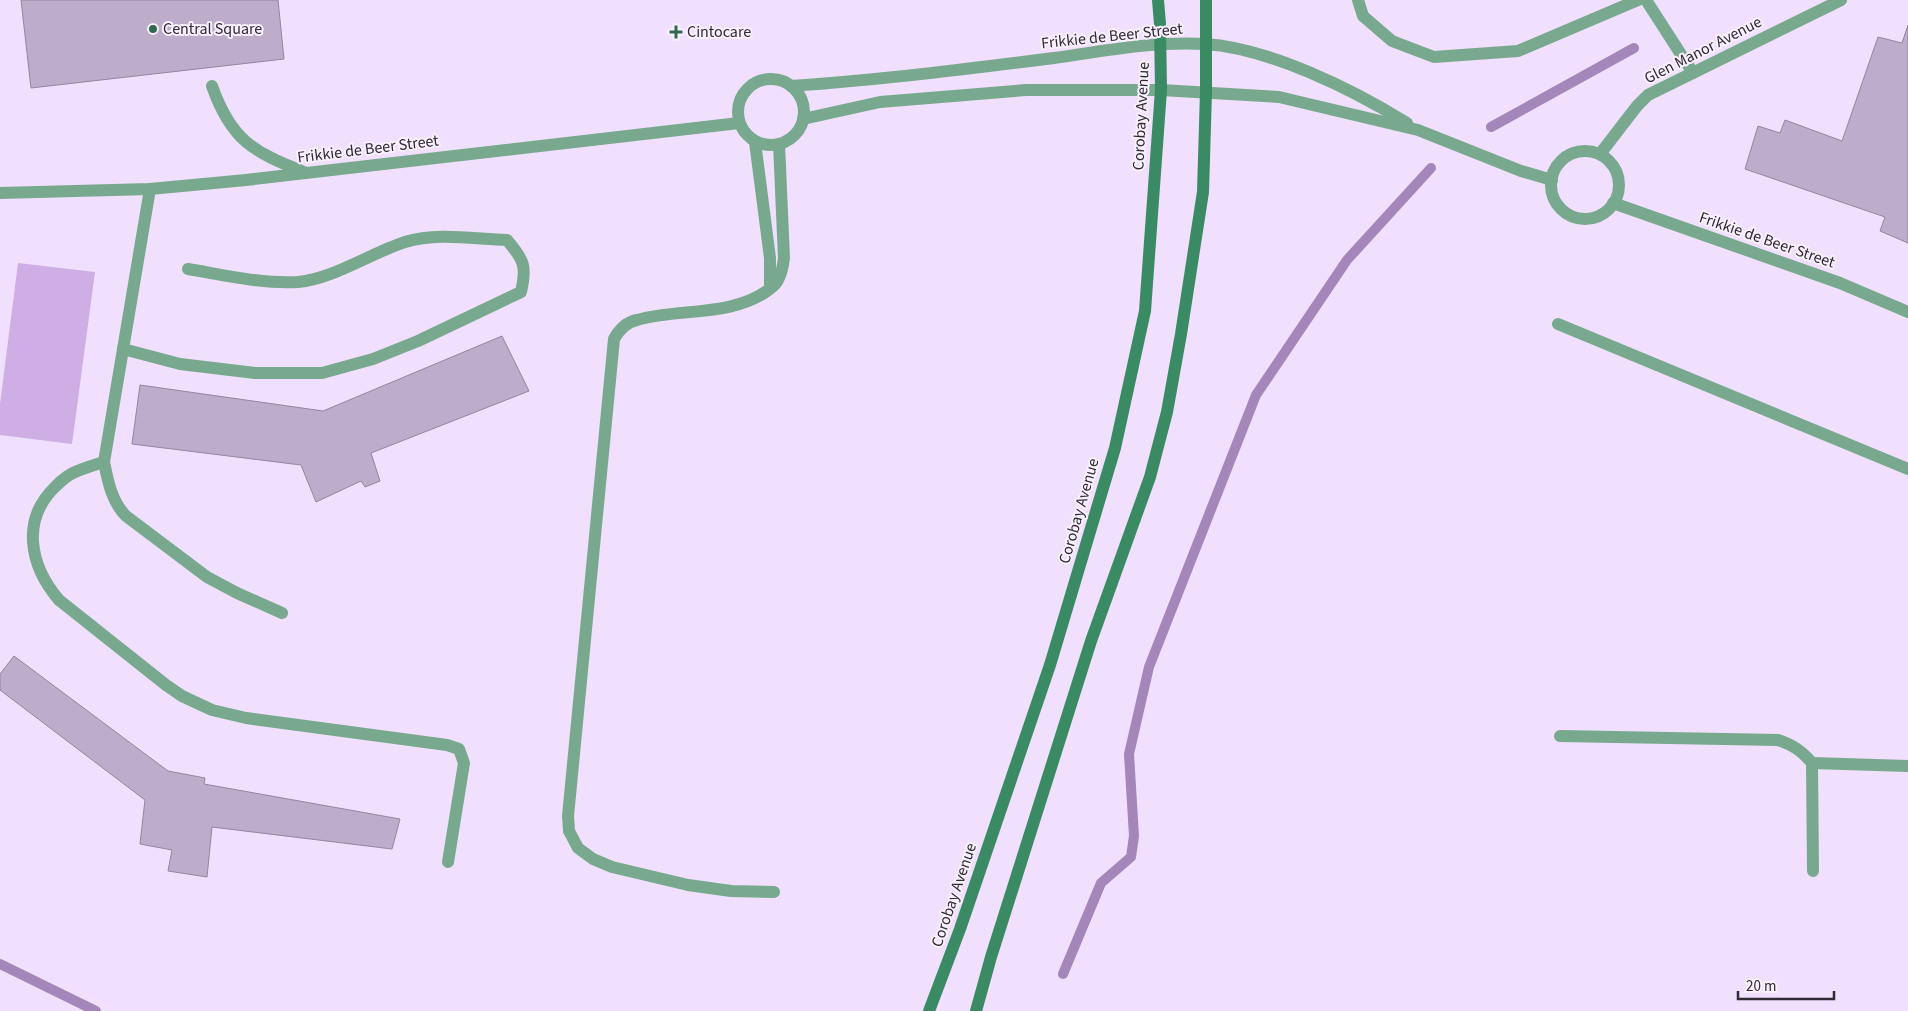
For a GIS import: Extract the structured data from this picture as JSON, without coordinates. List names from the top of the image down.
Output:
{
  "streets": {
    "street": ["Frikkie de Beer Street", "Glen Manor Avenue", "Corobay Avenue"]
  },
  "crossings": [
    ["Frikkie de Beer Street", "Glen Manor Avenue"],
    ["Frikkie de Beer Street", "Corobay Avenue"]
  ],
  "places": {
    "other": ["Central Square"],
    "health": ["Cintocare"]
  },
  "scale_bar": "20 m"
}
